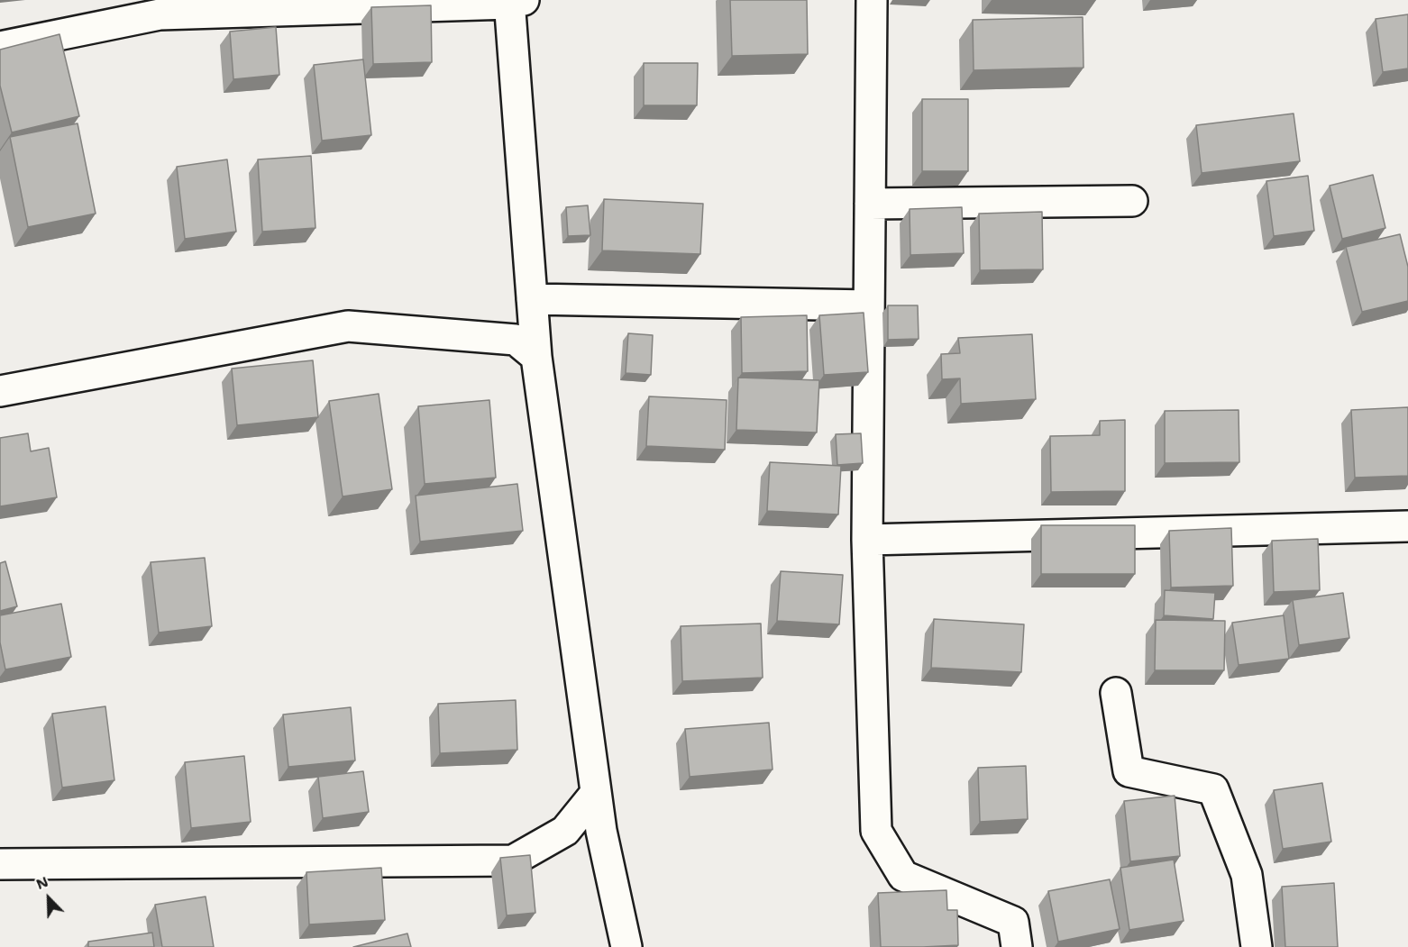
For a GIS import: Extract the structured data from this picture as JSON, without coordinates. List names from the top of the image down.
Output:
{
  "north": "top left"
}
